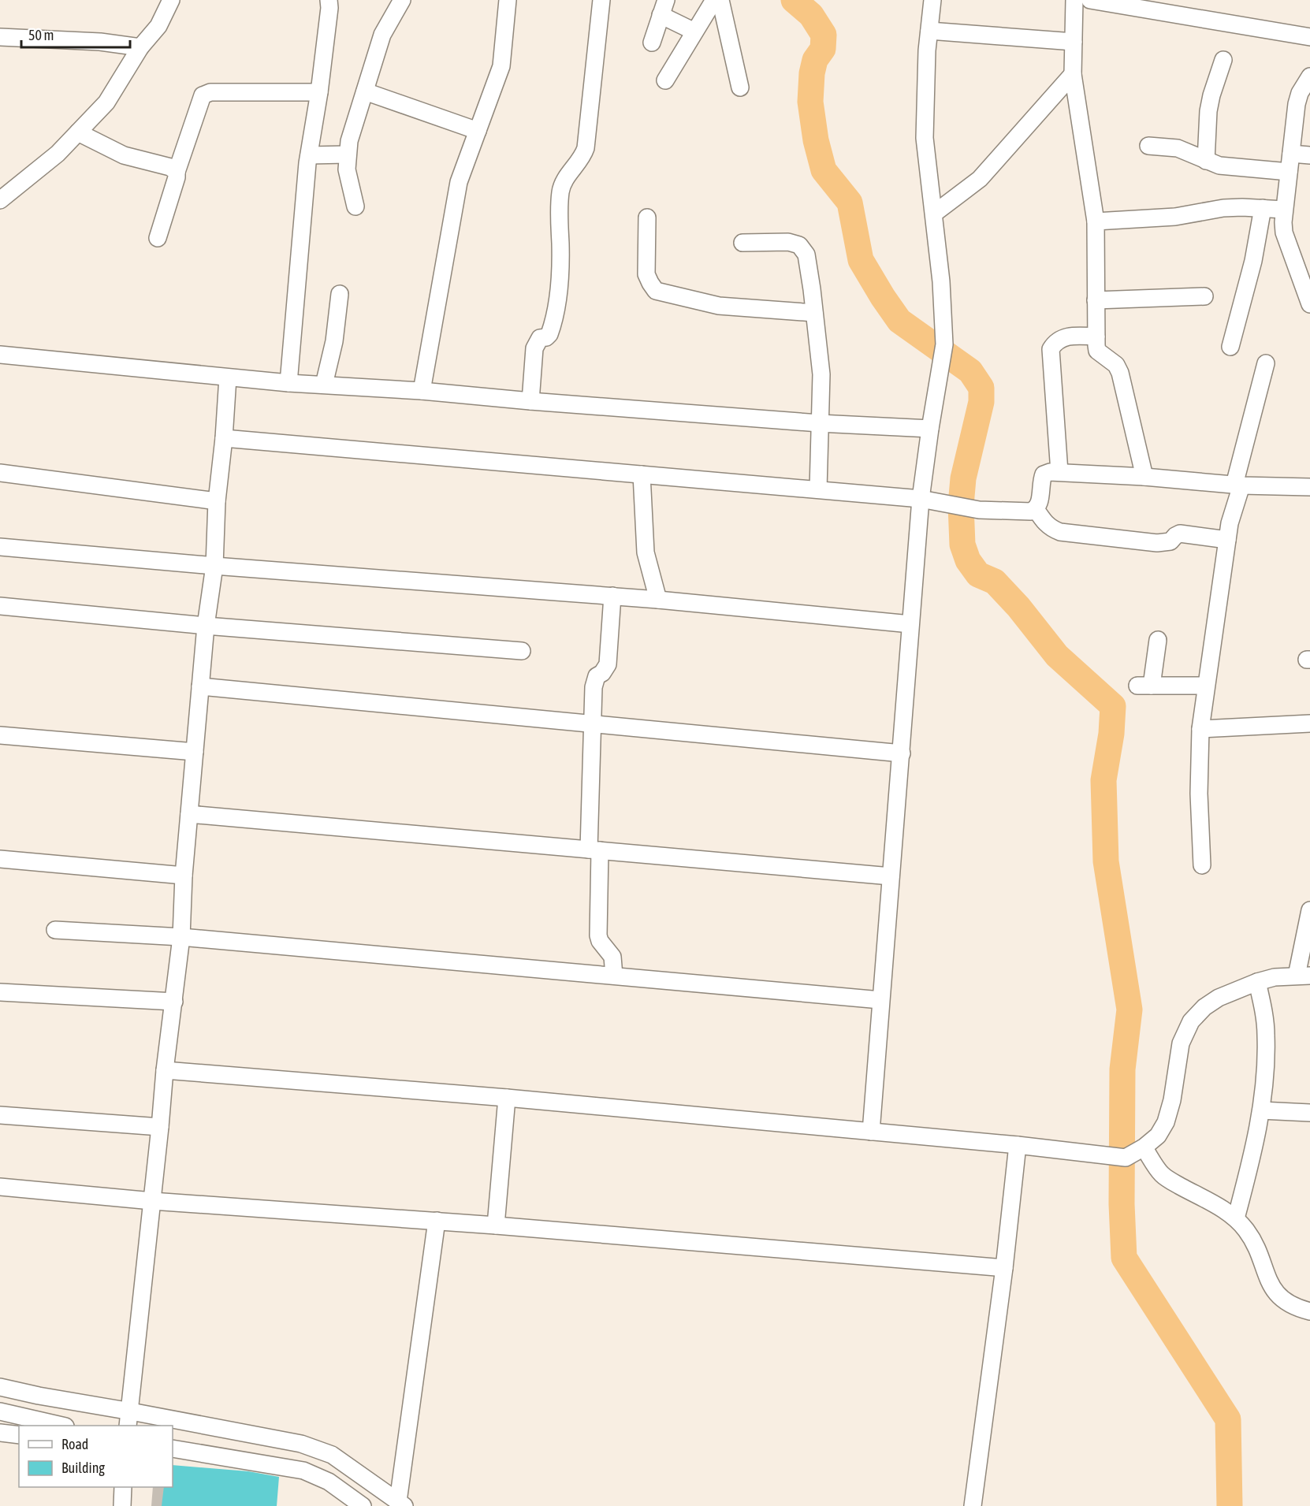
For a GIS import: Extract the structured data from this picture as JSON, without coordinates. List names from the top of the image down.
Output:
{
  "legend": ["Road", "Building"],
  "scale_bar": "50 m"
}
